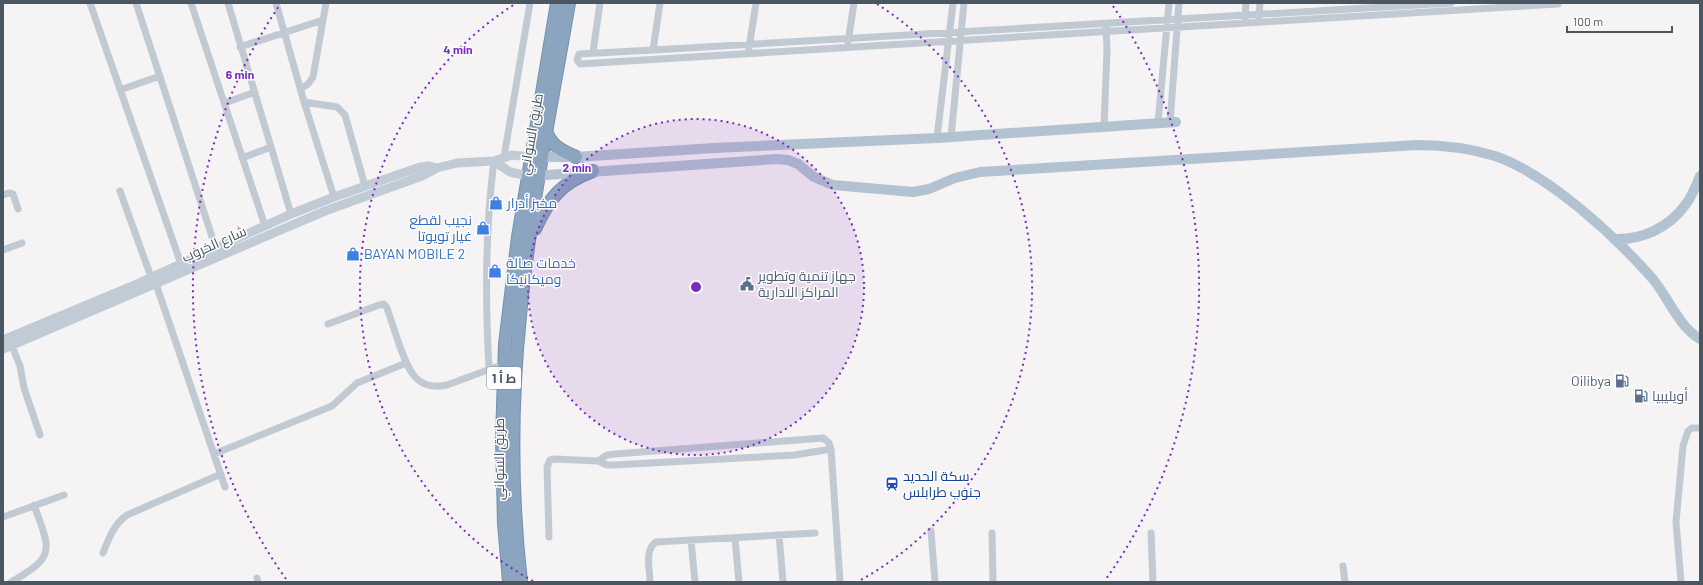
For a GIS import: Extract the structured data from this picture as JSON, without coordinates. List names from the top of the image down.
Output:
{
  "streets": {
    "highway": ["طريق السواني", "ط أ 1"],
    "main road": ["شارع الخروب"]
  },
  "crossings": [
    ["طريق السواني", "شارع الخروب"]
  ],
  "places": {
    "shop": [
      "مخبز أدرار",
      "نجيب لقطع غيار تويوتا",
      "BAYAN MOBILE 2",
      "خدمات صالة وميكانيكا"
    ],
    "public building": ["جهاز تنمية وتطوير المراكز الادارية"],
    "fuel station": ["Oilibya", "أويليبيا"],
    "station": ["سكة الحديد جنوب طرابلس"]
  },
  "scale_bar": "100 m",
  "rings": ["4 min", "6 min", "2 min"]
}
